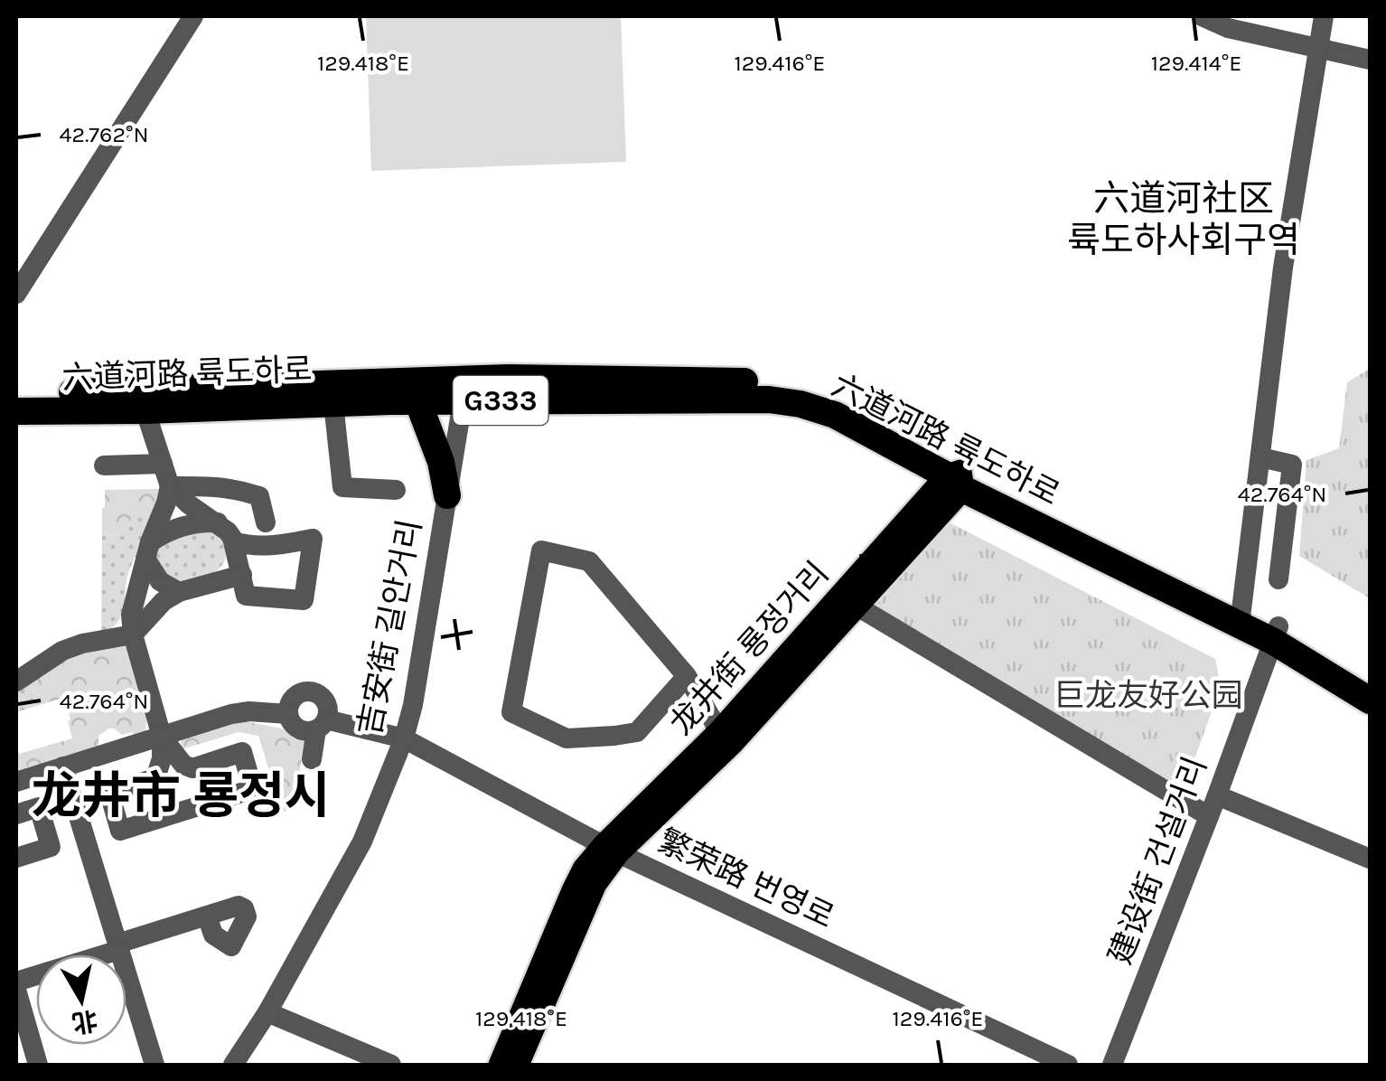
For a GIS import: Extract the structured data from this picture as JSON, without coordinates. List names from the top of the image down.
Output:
{
  "streets": {
    "highway": ["六道河路 륙도하로", "G333"],
    "main road": ["龙井街 룡정거리"],
    "street": ["吉安街 길안거리", "建设街 건설거리", "繁荣路 번영로"]
  },
  "crossings": [
    ["六道河路 륙도하로", "吉安街 길안거리"],
    ["六道河路 륙도하로", "龙井街 룡정거리"],
    ["六道河路 륙도하로", "建设街 건설거리"],
    ["吉安街 길안거리", "繁荣路 번영로"],
    ["龙井街 룡정거리", "繁荣路 번영로"]
  ],
  "districts": ["六道河社区 륙도하사회구역", "龙井市 룡정시"],
  "parks": ["巨龙友好公园"],
  "north": "bottom",
  "coordinates": [
    "129.418°E",
    "129.416°E",
    "129.414°E",
    "42.762°N",
    "42.764°N"
  ]
}
